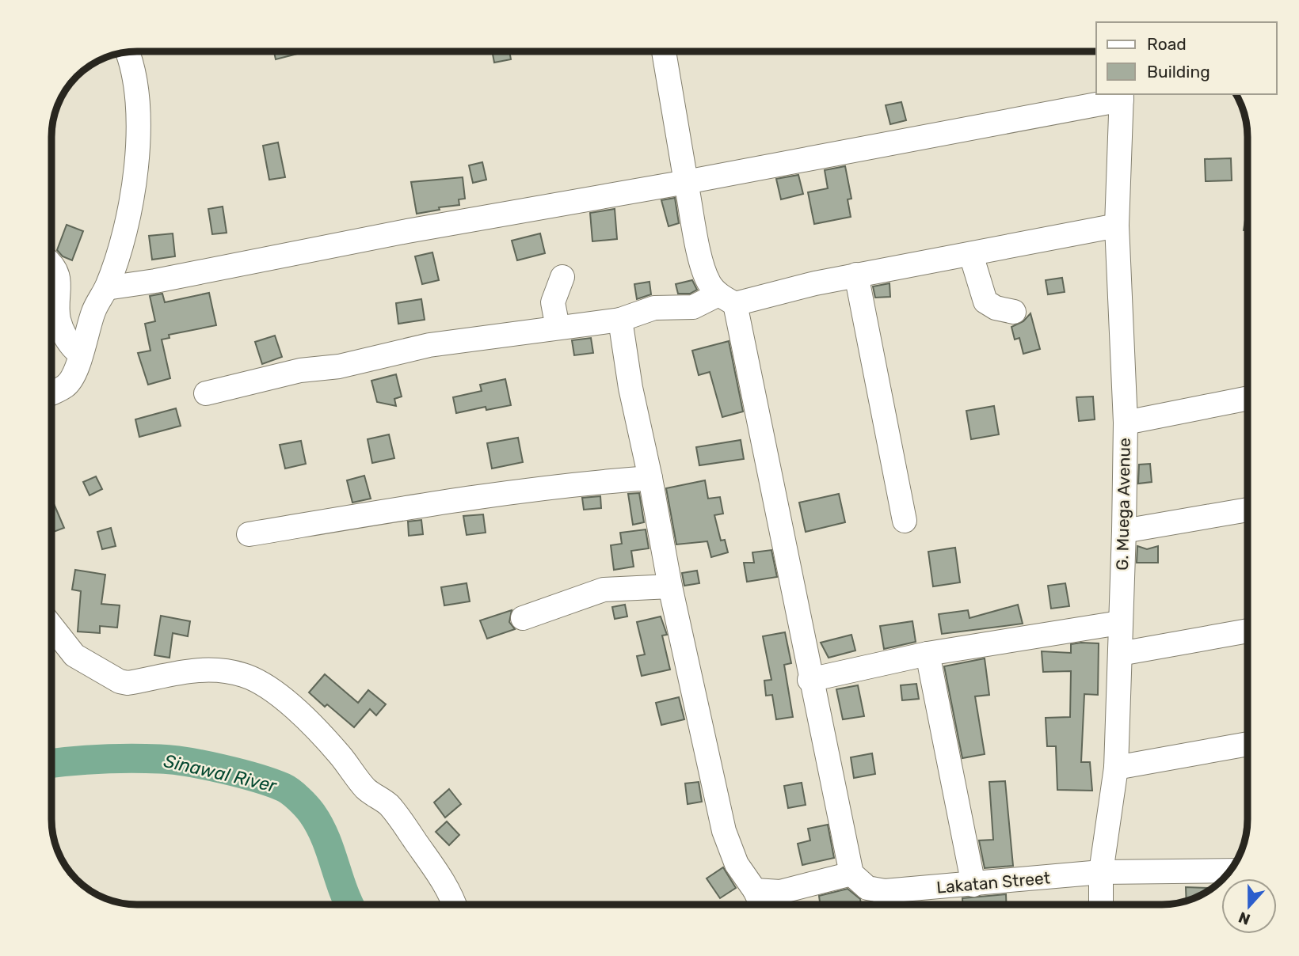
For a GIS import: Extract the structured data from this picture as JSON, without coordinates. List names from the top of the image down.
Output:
{
  "streets": {
    "street": ["G. Muega Avenue", "Lakatan Street"]
  },
  "crossings": [
    ["G. Muega Avenue", "Lakatan Street"]
  ],
  "water": ["Sinawal River"],
  "legend": ["Road", "Building"],
  "north": "bottom"
}
